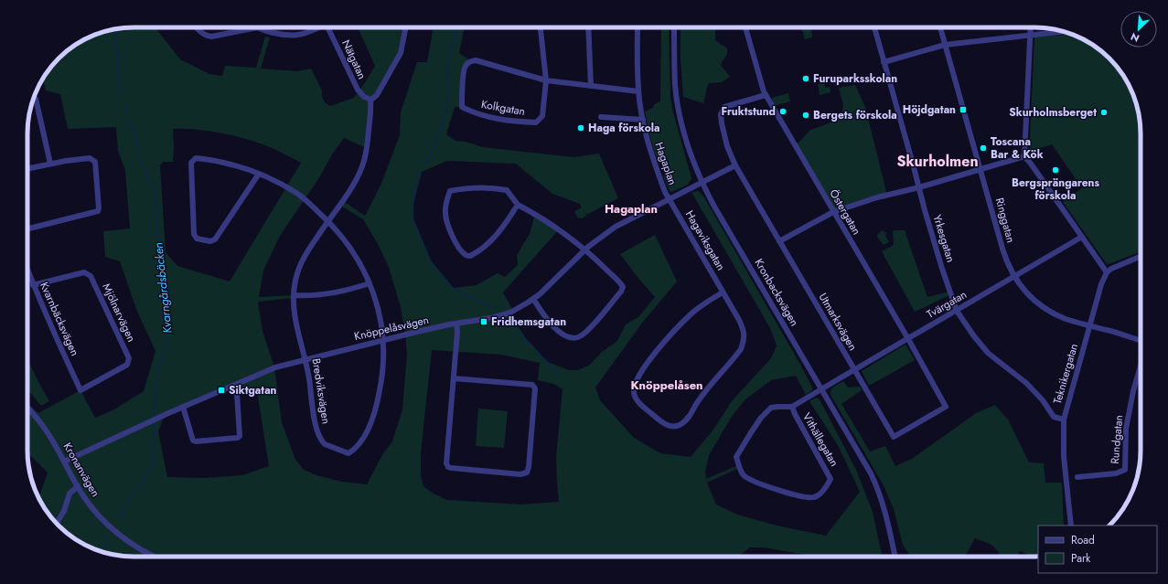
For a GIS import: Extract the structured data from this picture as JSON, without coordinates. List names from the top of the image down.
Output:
{
  "streets": {
    "street": [
      "Nätgatan",
      "Kolkgatan",
      "Hagaplan",
      "Östergatan",
      "Ringgatan",
      "Yrkesgatan",
      "Hagaviksgatan",
      "Kronbacksvägen",
      "Tvärgatan",
      "Mjölnarvägen",
      "Kvarnbäcksvägen",
      "Utmarksvägen",
      "Knöppelåsvägen",
      "Teknikergatan",
      "Bredviksvägen",
      "Vithällegatan",
      "Rundgatan",
      "Kronanvägen"
    ]
  },
  "crossings": [
    ["Nätgatan", "Bredviksvägen"],
    ["Kolkgatan", "Hagaplan"],
    ["Hagaplan", "Hagaviksgatan"],
    ["Hagaplan", "Knöppelåsvägen"],
    ["Östergatan", "Tvärgatan"],
    ["Östergatan", "Utmarksvägen"],
    ["Ringgatan", "Tvärgatan"],
    ["Ringgatan", "Teknikergatan"],
    ["Yrkesgatan", "Tvärgatan"],
    ["Yrkesgatan", "Teknikergatan"],
    ["Hagaviksgatan", "Knöppelåsvägen"],
    ["Kronbacksvägen", "Tvärgatan"],
    ["Kronbacksvägen", "Knöppelåsvägen"],
    ["Kronbacksvägen", "Vithällegatan"],
    ["Tvärgatan", "Utmarksvägen"],
    ["Tvärgatan", "Vithällegatan"],
    ["Mjölnarvägen", "Kvarnbäcksvägen"],
    ["Knöppelåsvägen", "Bredviksvägen"],
    ["Knöppelåsvägen", "Kronanvägen"]
  ],
  "districts": ["Skurholmen", "Hagaplan", "Knöppelåsen"],
  "water": ["Kvarngårdsbäcken"],
  "places": {
    "other": [
      "Furuparksskolan",
      "Fruktstund",
      "Skurholmsberget",
      "Bergets förskola",
      "Haga förskola",
      "Toscana Bar & Kök",
      "Bergsprängarens förskola"
    ],
    "transit": ["Höjdgatan", "Fridhemsgatan", "Siktgatan"]
  },
  "legend": ["Road", "Park"],
  "north": "bottom left"
}
